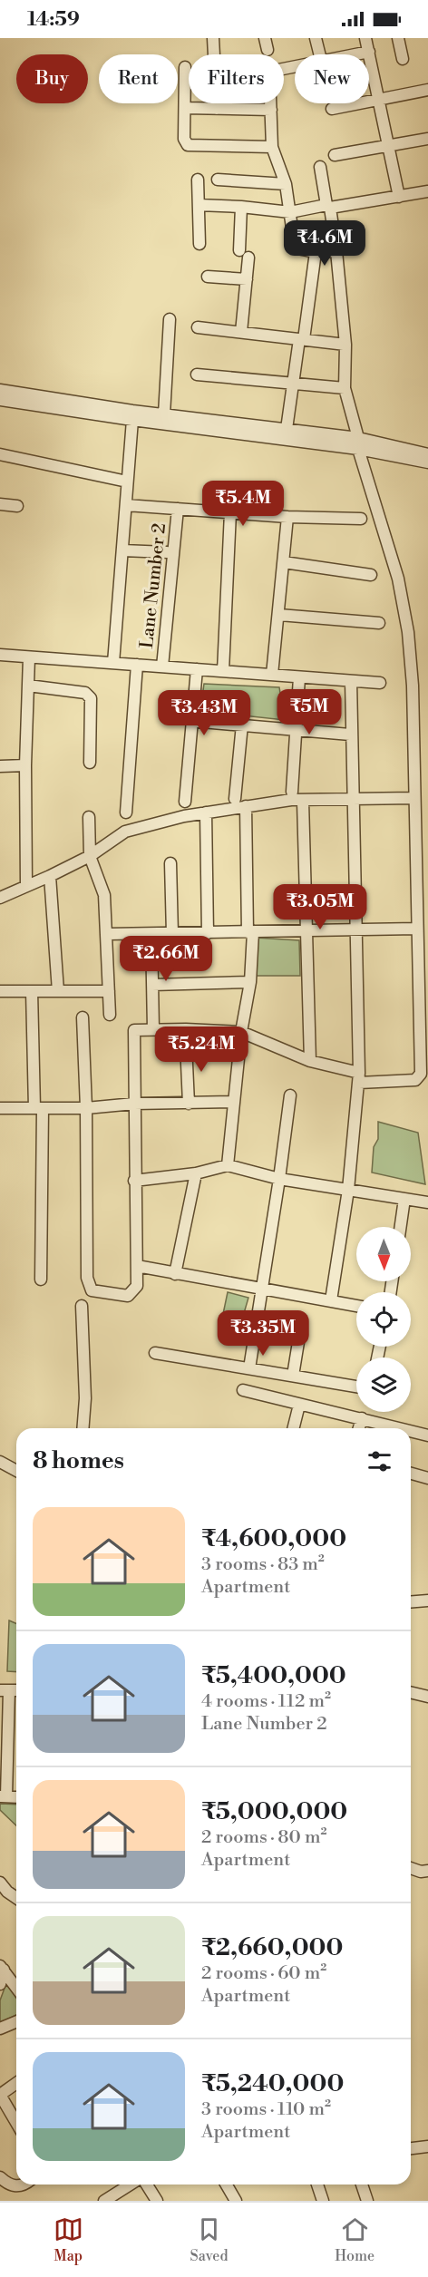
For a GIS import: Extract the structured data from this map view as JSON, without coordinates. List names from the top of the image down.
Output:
{
  "streets": {
    "street": ["Lane Number 2"]
  },
  "north": "bottom",
  "page": {
    "status": "14:59",
    "chip": [
      "Buy",
      "Rent",
      "Filters",
      "New"
    ],
    "price": [
      "₹4.6M",
      "₹5.4M",
      "₹5M",
      "₹3.43M",
      "₹3.05M",
      "₹2.66M",
      "₹5.24M",
      "₹3.35M"
    ],
    "heading": "8 homes",
    "list": [
      {
        "name": "₹4,600,000",
        "note": "3 rooms · 83 m² · Apartment"
      },
      {
        "name": "₹5,400,000",
        "note": "4 rooms · 112 m² · Lane Number 2"
      },
      {
        "name": "₹5,000,000",
        "note": "2 rooms · 80 m² · Apartment"
      },
      {
        "name": "₹2,660,000",
        "note": "2 rooms · 60 m² · Apartment"
      },
      {
        "name": "₹5,240,000",
        "note": "3 rooms · 110 m² · Apartment"
      }
    ],
    "tabs": ["Map", "Saved", "Home"]
  }
}
